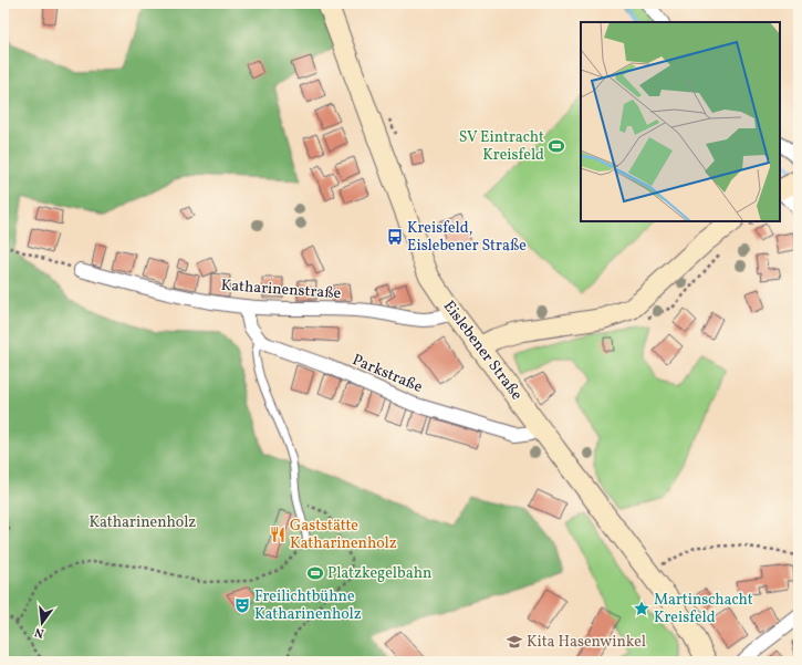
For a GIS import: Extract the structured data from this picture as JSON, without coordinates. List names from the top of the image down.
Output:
{
  "streets": {
    "main road": ["Eislebener Straße"],
    "street": ["Katharinenstraße", "Parkstraße"]
  },
  "crossings": [
    ["Katharinenstraße", "Eislebener Straße"],
    ["Eislebener Straße", "Parkstraße"]
  ],
  "parks": ["Katharinenholz"],
  "places": {
    "sports": ["SV Eintracht Kreisfeld", "Platzkegelbahn"],
    "bus stop": ["Kreisfeld, Eislebener Straße"],
    "restaurant": ["Gaststätte Katharinenholz"],
    "theatre": ["Freilichtbühne Katharinenholz"],
    "place": ["Martinschacht Kreisfeld"],
    "school or university": ["Kita Hasenwinkel"]
  },
  "north": "bottom"
}
